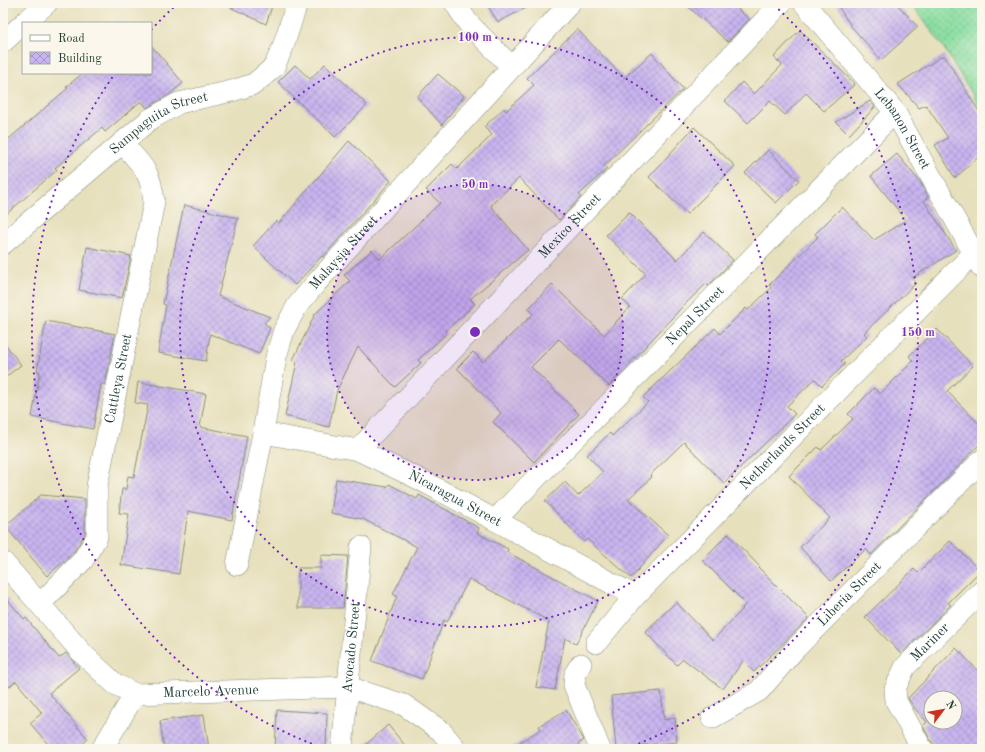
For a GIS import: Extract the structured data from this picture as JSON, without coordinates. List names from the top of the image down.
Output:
{
  "streets": {
    "street": [
      "Sampaguita Street",
      "Lebanon Street",
      "Mexico Street",
      "Malaysia Street",
      "Nepal Street",
      "Cattleya Street",
      "Netherlands Street",
      "Nicaragua Street",
      "Liberia Street",
      "Mariner",
      "Avocado Street",
      "Marcelo Avenue"
    ]
  },
  "crossings": [
    ["Sampaguita Street", "Cattleya Street"],
    ["Lebanon Street", "Nepal Street"],
    ["Lebanon Street", "Netherlands Street"],
    ["Mexico Street", "Nicaragua Street"],
    ["Malaysia Street", "Nicaragua Street"],
    ["Nepal Street", "Nicaragua Street"],
    ["Cattleya Street", "Marcelo Avenue"],
    ["Netherlands Street", "Nicaragua Street"],
    ["Avocado Street", "Marcelo Avenue"]
  ],
  "legend": ["Road", "Building"],
  "north": "top right",
  "rings": ["100 m", "50 m", "150 m"]
}
